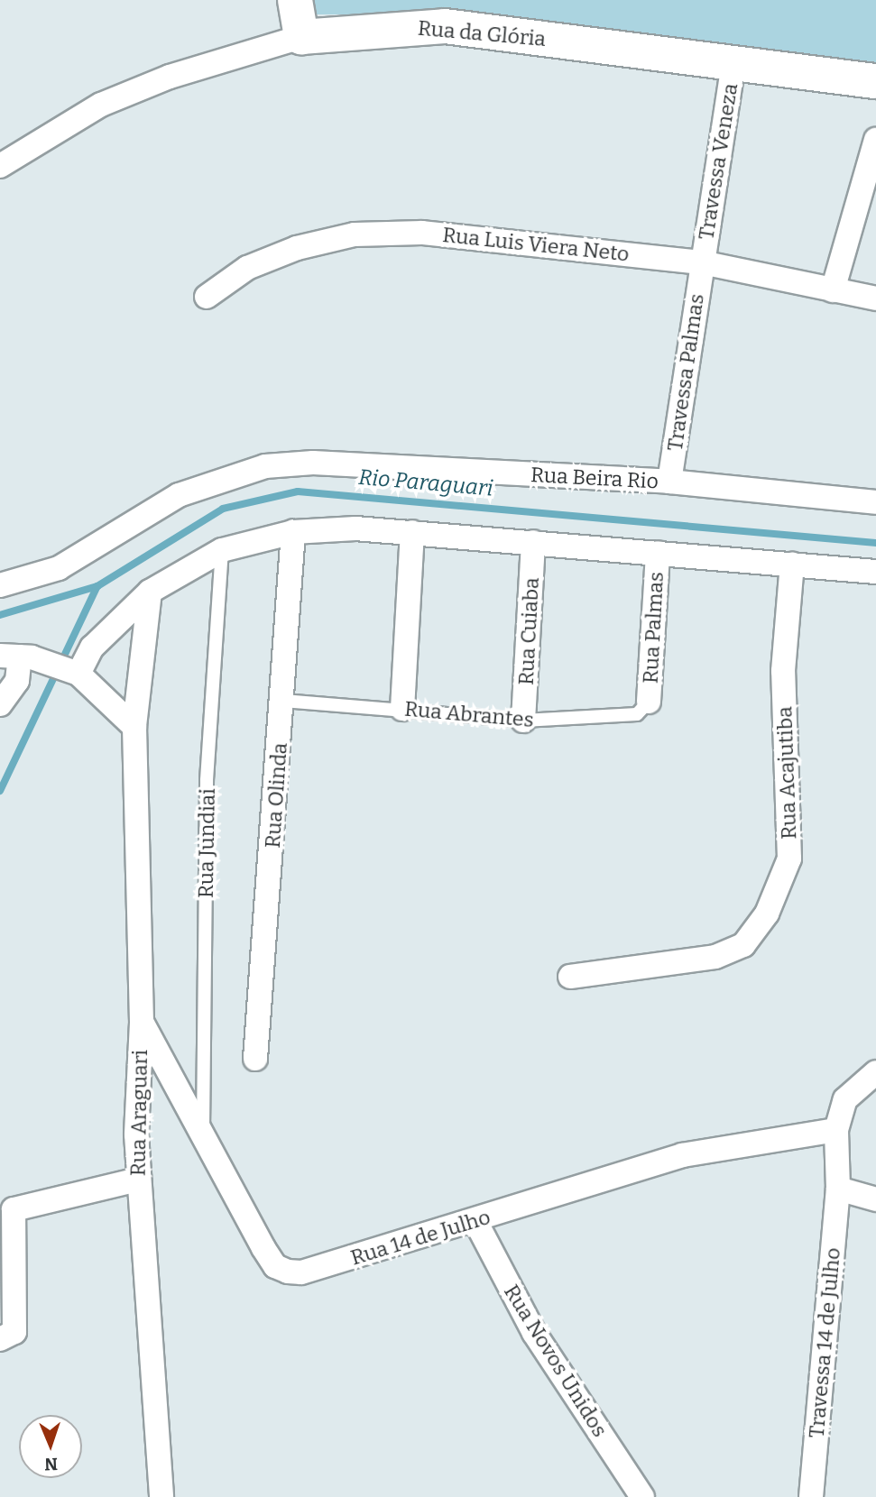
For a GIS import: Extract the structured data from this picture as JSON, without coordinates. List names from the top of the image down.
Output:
{
  "streets": {
    "main road": ["Rua da Glória"],
    "street": [
      "Travessa Veneza",
      "Rua Luis Viera Neto",
      "Travessa Palmas",
      "Rua Beira Rio",
      "Rua Palmas",
      "Rua Cuiaba",
      "Rua Acajutiba",
      "Rua Olinda",
      "Rua Araguari",
      "Rua 14 de Julho",
      "Travessa 14 de Julho",
      "Rua Novos Unidos"
    ],
    "lane": ["Rua Abrantes", "Rua Jundiai"]
  },
  "crossings": [
    ["Rua da Glória", "Travessa Veneza"],
    ["Travessa Veneza", "Rua Luis Viera Neto"],
    ["Travessa Veneza", "Travessa Palmas"],
    ["Rua Luis Viera Neto", "Travessa Palmas"],
    ["Travessa Palmas", "Rua Beira Rio"],
    ["Rua Palmas", "Rua Abrantes"],
    ["Rua Cuiaba", "Rua Abrantes"],
    ["Rua Abrantes", "Rua Olinda"],
    ["Rua Jundiai", "Rua 14 de Julho"],
    ["Rua Araguari", "Rua 14 de Julho"],
    ["Rua 14 de Julho", "Travessa 14 de Julho"],
    ["Rua 14 de Julho", "Rua Novos Unidos"]
  ],
  "water": ["Rio Paraguari"],
  "north": "bottom"
}
